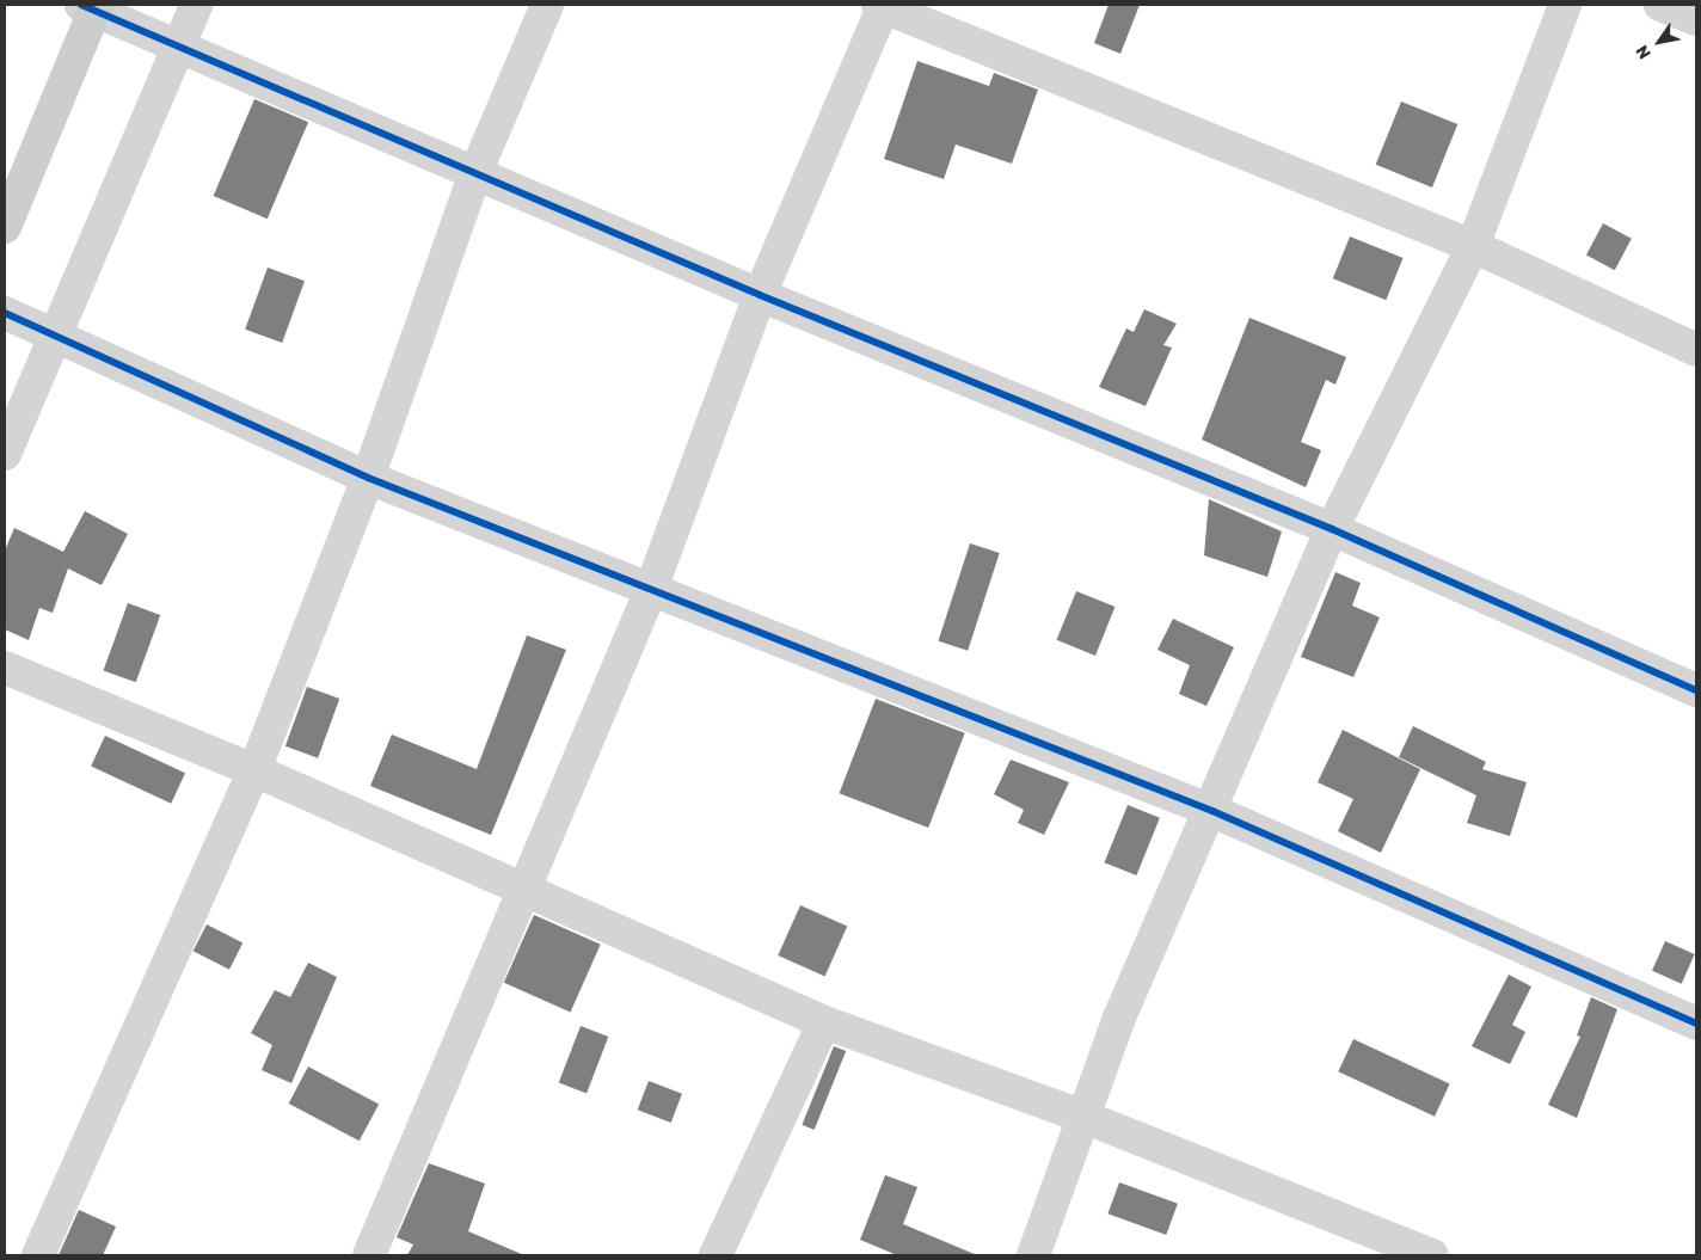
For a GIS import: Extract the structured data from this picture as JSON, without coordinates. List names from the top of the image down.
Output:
{
  "north": "bottom left"
}
